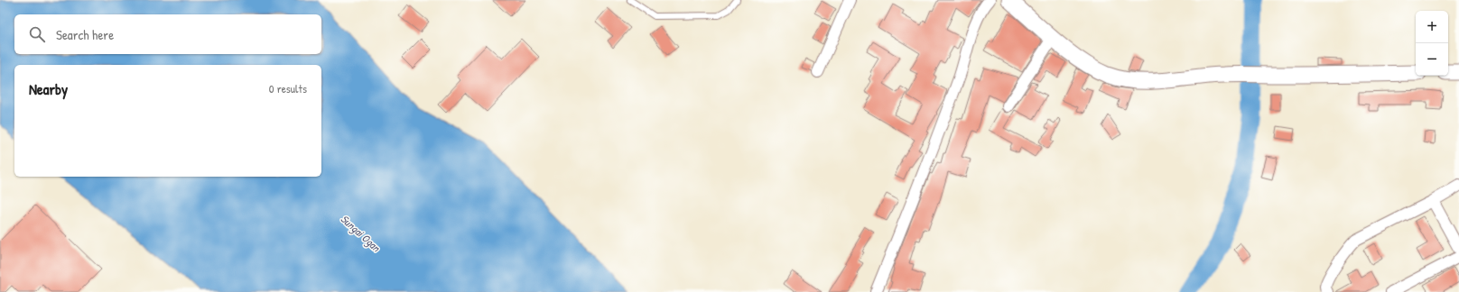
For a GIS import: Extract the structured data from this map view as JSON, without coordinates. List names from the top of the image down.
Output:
{
  "water": ["Sungai Ogan"],
  "page": {
    "map_buttons": ["+", "−"],
    "search": "Search here",
    "heading": ["Nearby", "0 results"]
  }
}
